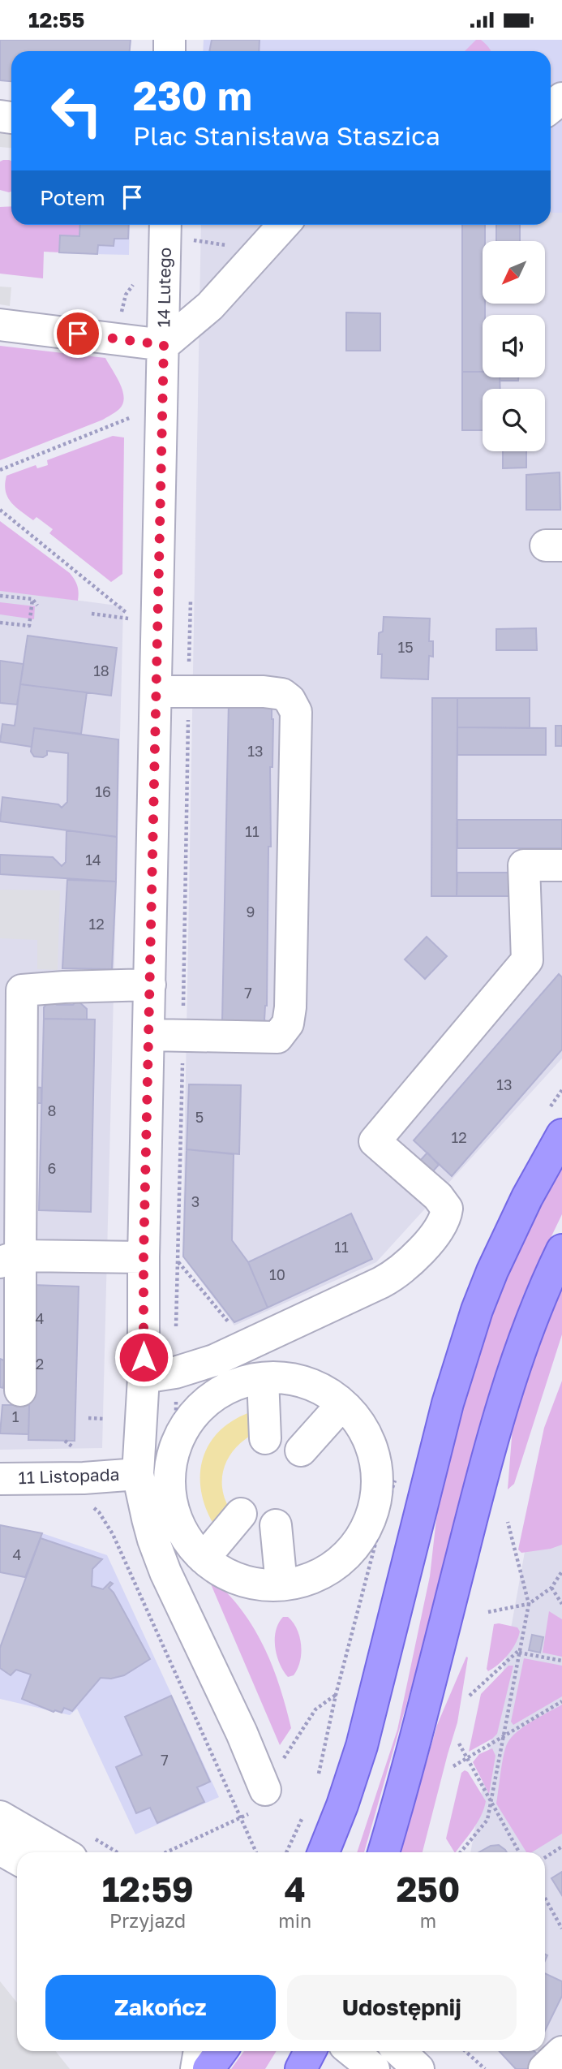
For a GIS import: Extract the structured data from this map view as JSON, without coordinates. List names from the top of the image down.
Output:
{
  "streets": {
    "street": ["14 Lutego", "11 Listopada"]
  },
  "crossings": [
    ["14 Lutego", "11 Listopada"]
  ],
  "house_numbers": [
    "15",
    "18",
    "13",
    "16",
    "11",
    "14",
    "9",
    "12",
    "7",
    "13",
    "8",
    "5",
    "12",
    "6",
    "3",
    "11",
    "10",
    "4",
    "2",
    "1",
    "4",
    "7"
  ],
  "north": "bottom left",
  "page": {
    "status": "12:55",
    "turn": ["230 m", "Plac Stanisława Staszica"],
    "then": "Potem",
    "eta": [
      "12:59",
      "Przyjazd",
      "4",
      "min",
      "250",
      "m"
    ],
    "buttons": ["Zakończ", "Udostępnij"]
  }
}
